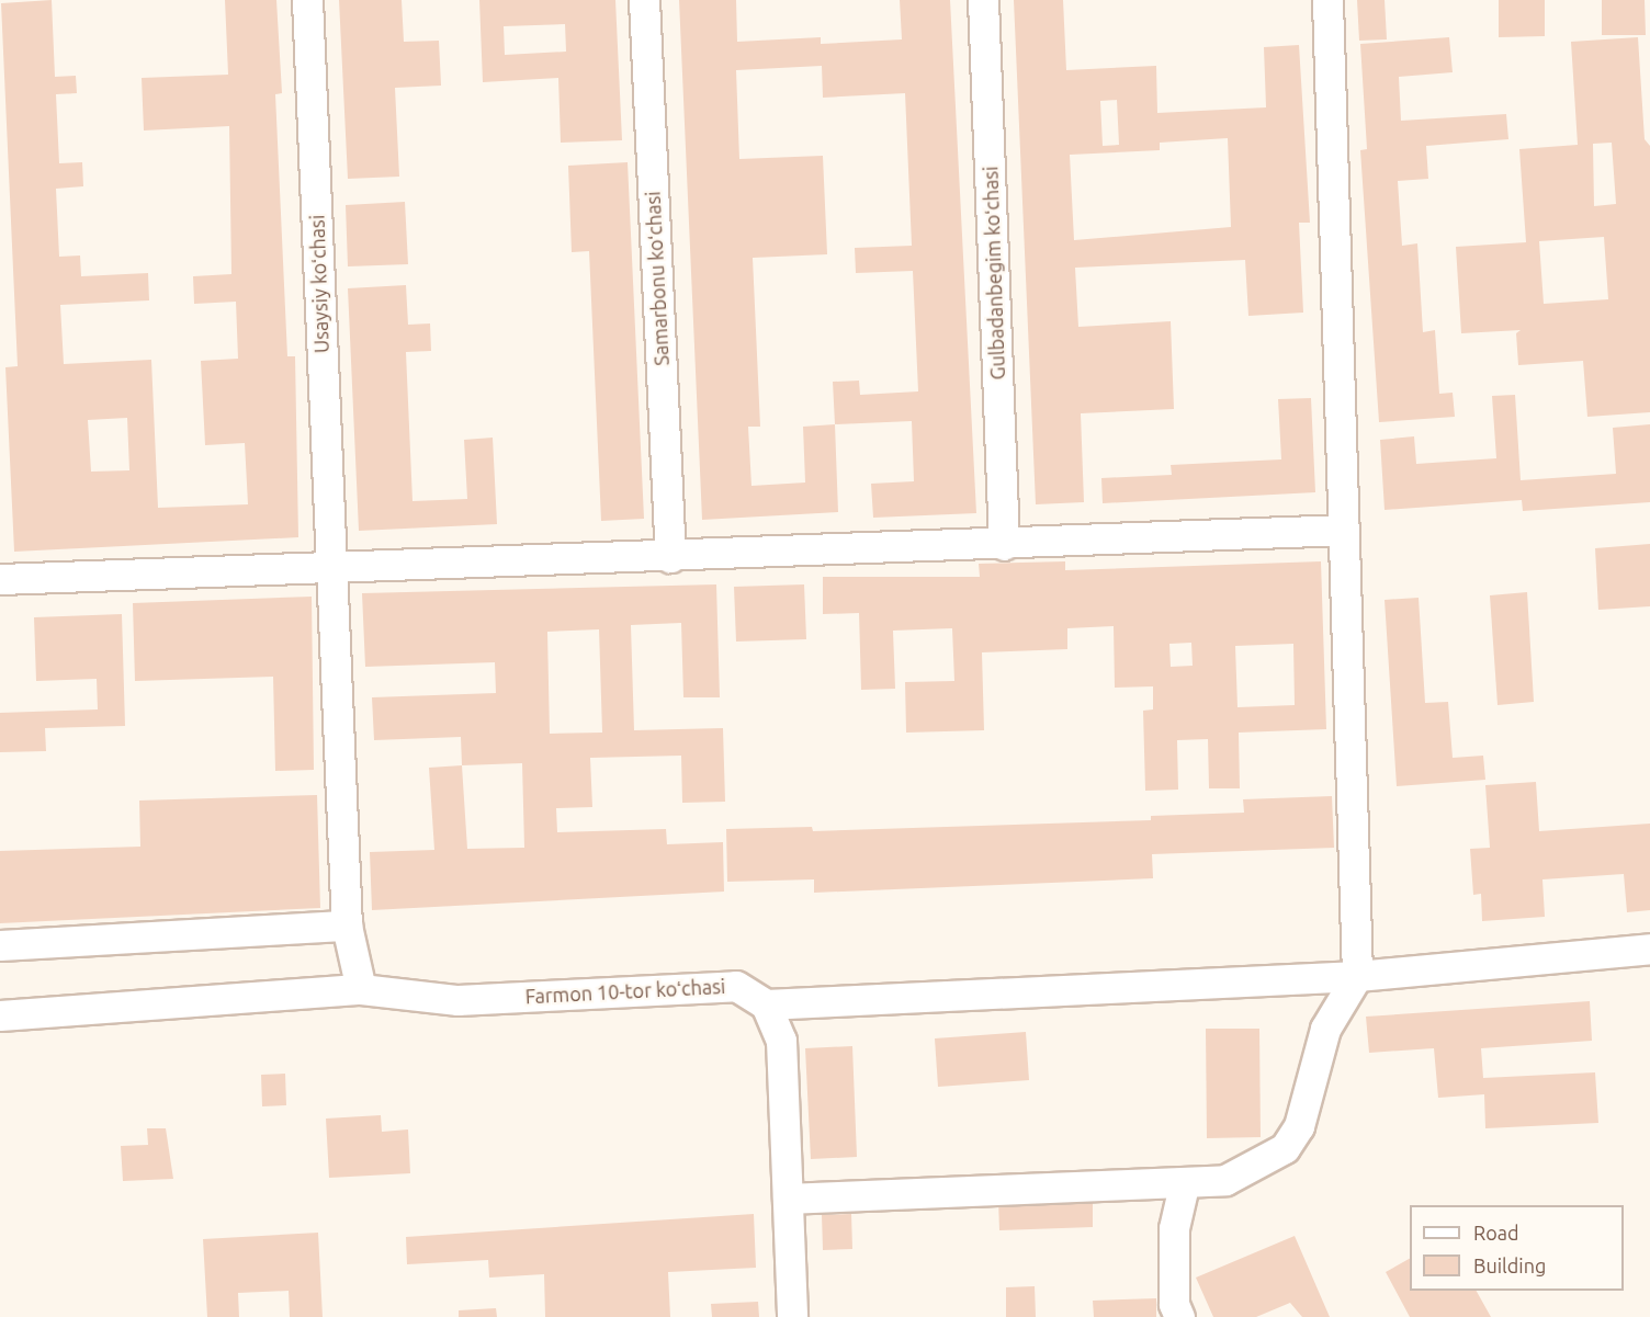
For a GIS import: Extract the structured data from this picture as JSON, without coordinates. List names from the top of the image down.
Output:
{
  "streets": {
    "street": [
      "Gulbadanbegim koʻchasi",
      "Samarbonu koʻchasi",
      "Usaysiy koʻchasi",
      "Farmon 10-tor koʻchasi"
    ]
  },
  "crossings": [
    ["Usaysiy koʻchasi", "Farmon 10-tor koʻchasi"]
  ],
  "legend": ["Road", "Building"]
}
